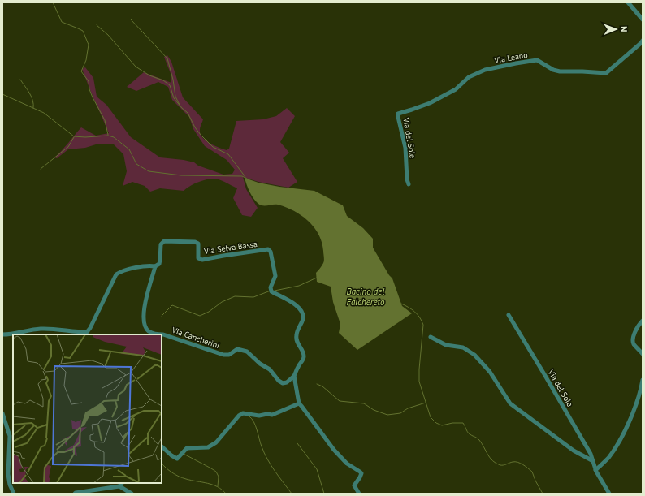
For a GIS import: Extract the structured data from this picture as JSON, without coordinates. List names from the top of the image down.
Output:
{
  "streets": {
    "street": [
      "Via Leano",
      "Via del Sole",
      "Via Selva Bassa",
      "Via Cancherini"
    ]
  },
  "crossings": [
    ["Via Leano", "Via del Sole"],
    ["Via Selva Bassa", "Via Cancherini"]
  ],
  "water": ["Bacino del Falchereto"],
  "north": "right"
}
